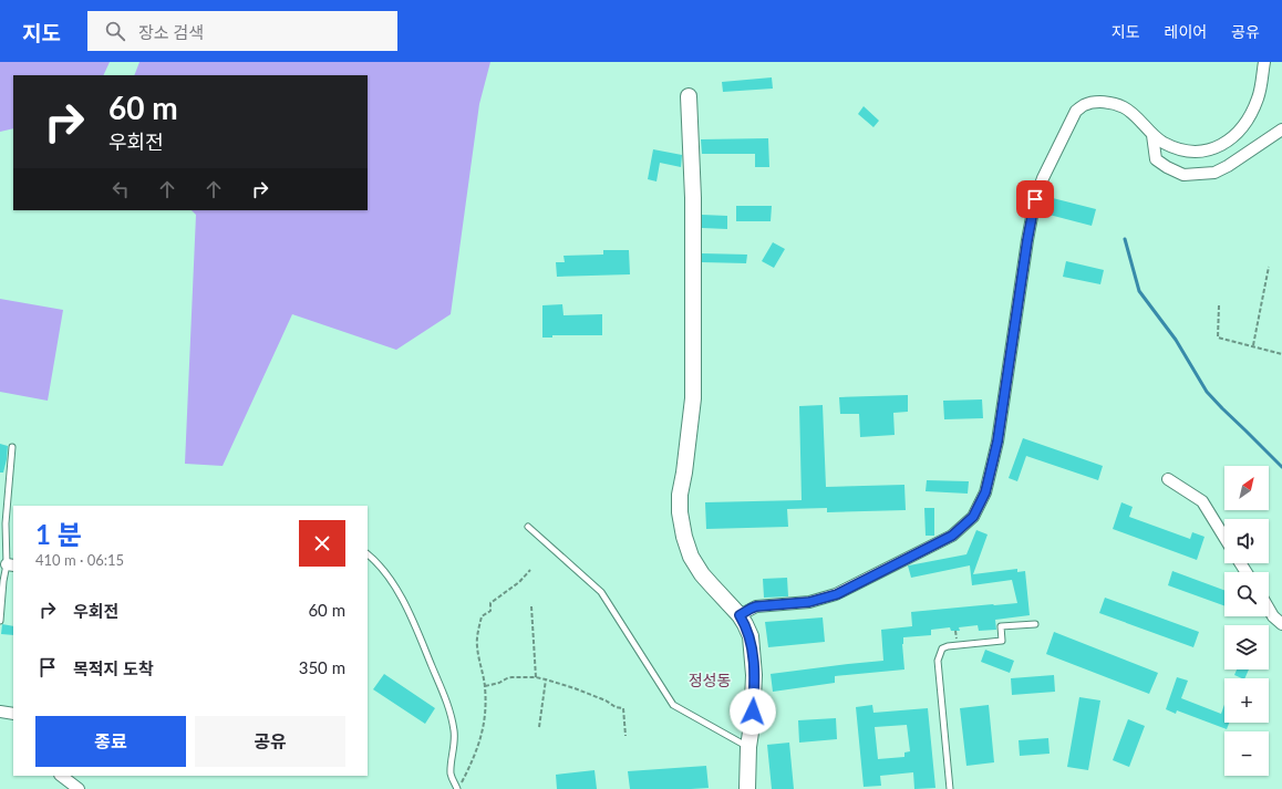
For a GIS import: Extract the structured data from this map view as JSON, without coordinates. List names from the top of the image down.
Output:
{
  "districts": ["정성동"],
  "north": "top right",
  "page": {
    "header": "지도",
    "search": "장소 검색",
    "nav": ["지도", "레이어", "공유"],
    "turn": ["60 m", "우회전"],
    "map_buttons": ["+", "−"],
    "heading": ["1 분", "410 m · 06:15"],
    "list": [
      {
        "name": "우회전",
        "value": "60 m"
      },
      {
        "name": "목적지 도착",
        "value": "350 m"
      }
    ],
    "buttons": ["종료", "공유"]
  }
}
